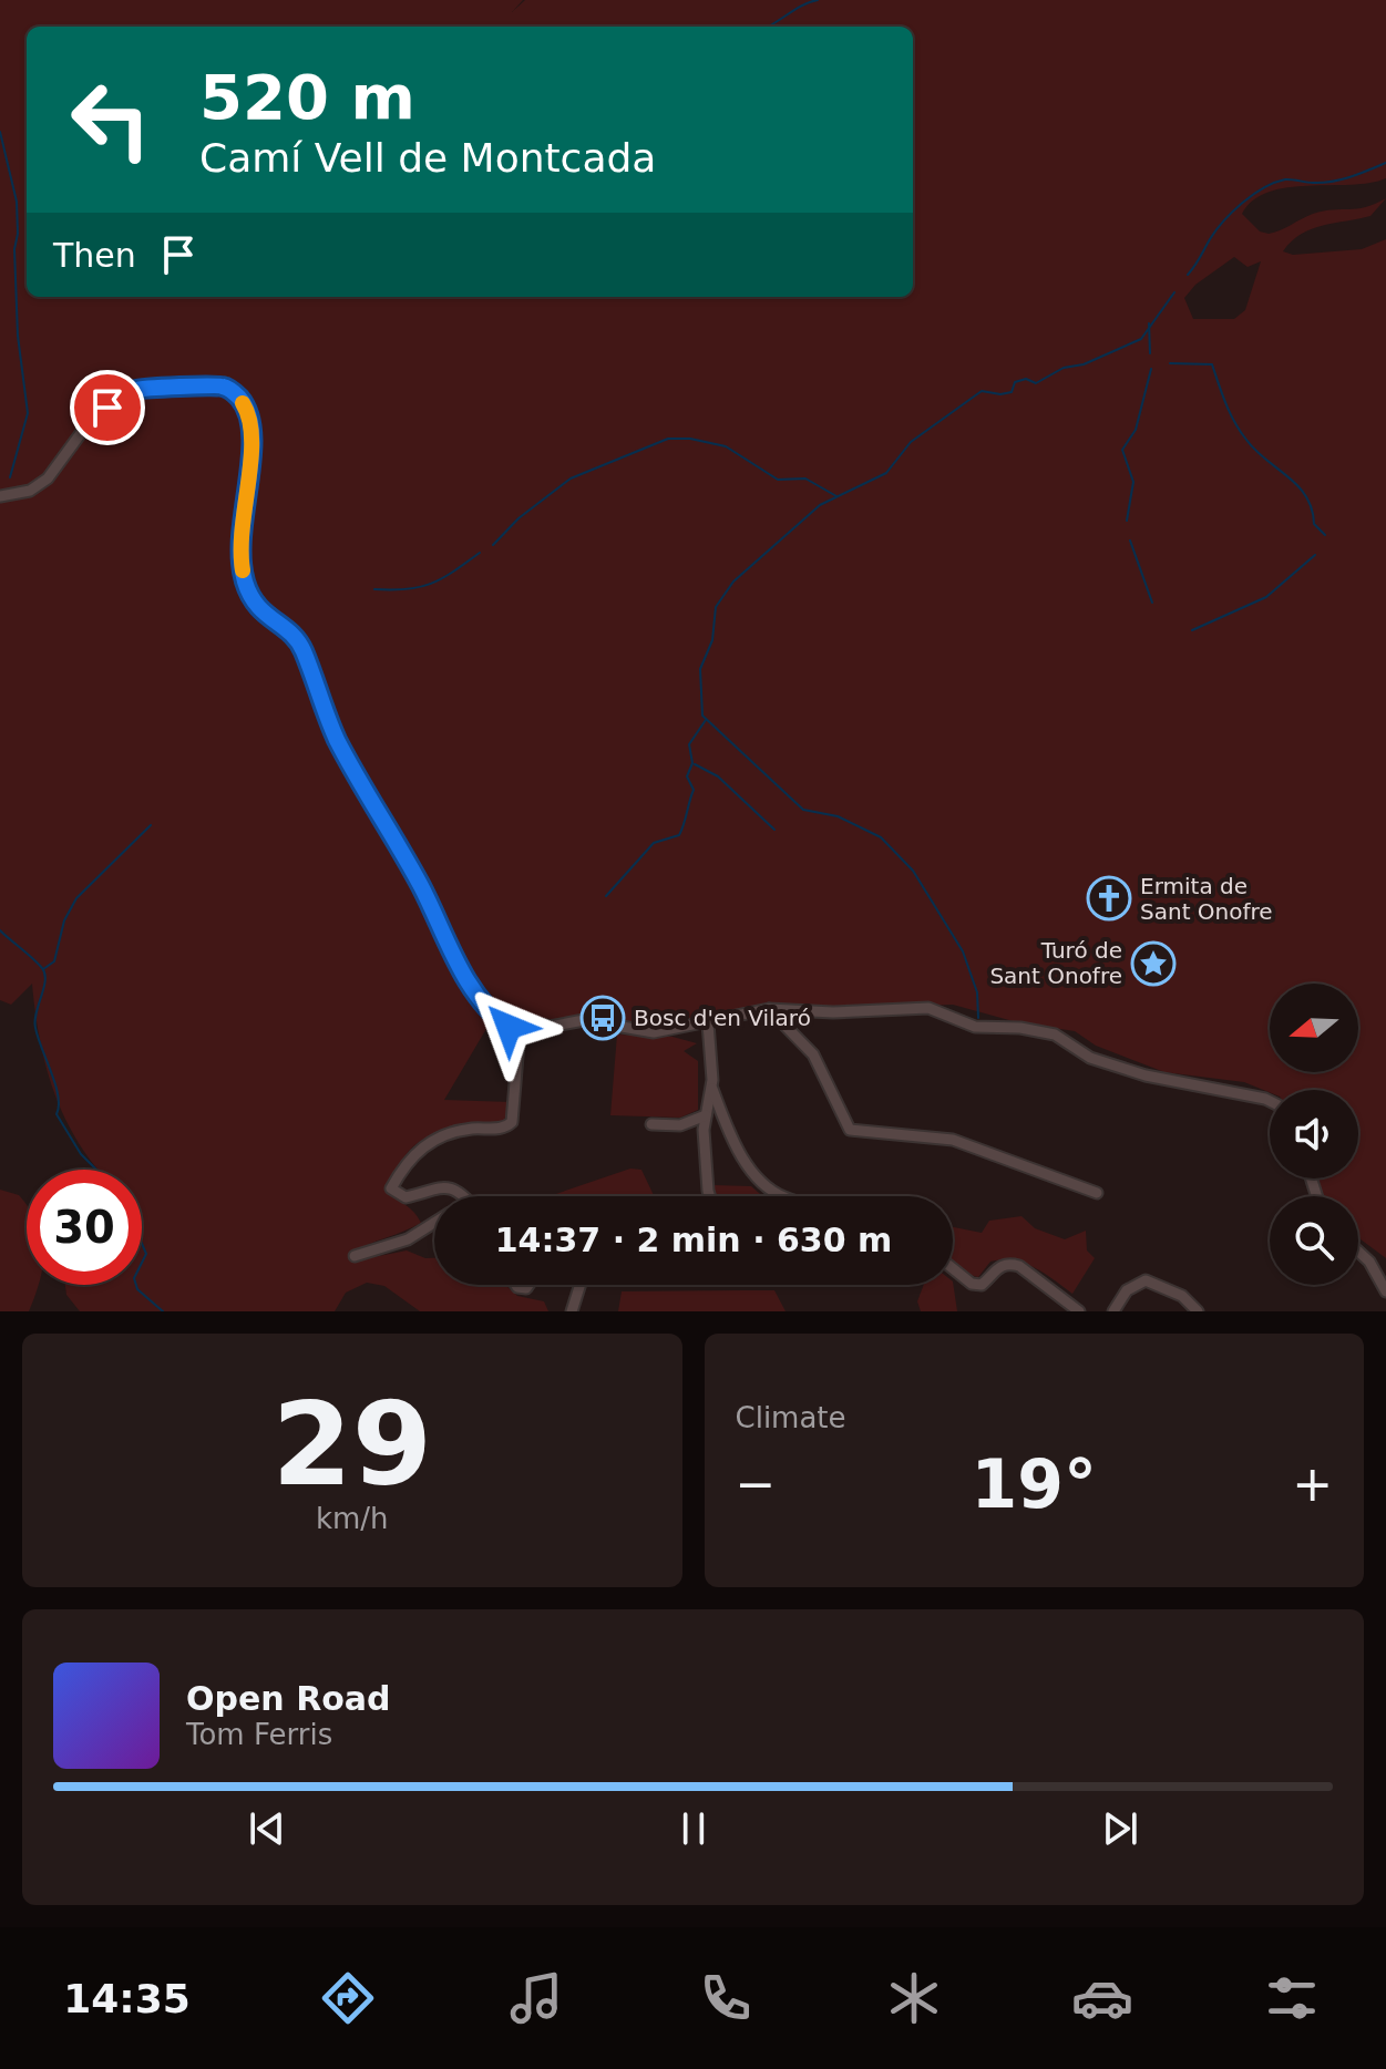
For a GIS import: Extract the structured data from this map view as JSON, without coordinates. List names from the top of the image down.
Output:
{
  "places": {
    "church": ["Ermita de Sant Onofre"],
    "place": ["Turó de Sant Onofre"],
    "bus stop": ["Bosc d'en Vilaró"]
  },
  "north": "left",
  "page": {
    "turn": ["520 m", "Camí Vell de Montcada"],
    "then": "Then",
    "limit": "30",
    "trip": "14:37 · 2 min · 630 m",
    "tile": [
      ["29", "km/h"],
      "Climate"
    ],
    "heat": ["−", "19°", "+"],
    "song": ["Open Road", "Tom Ferris"],
    "tabs": "14:35"
  }
}
